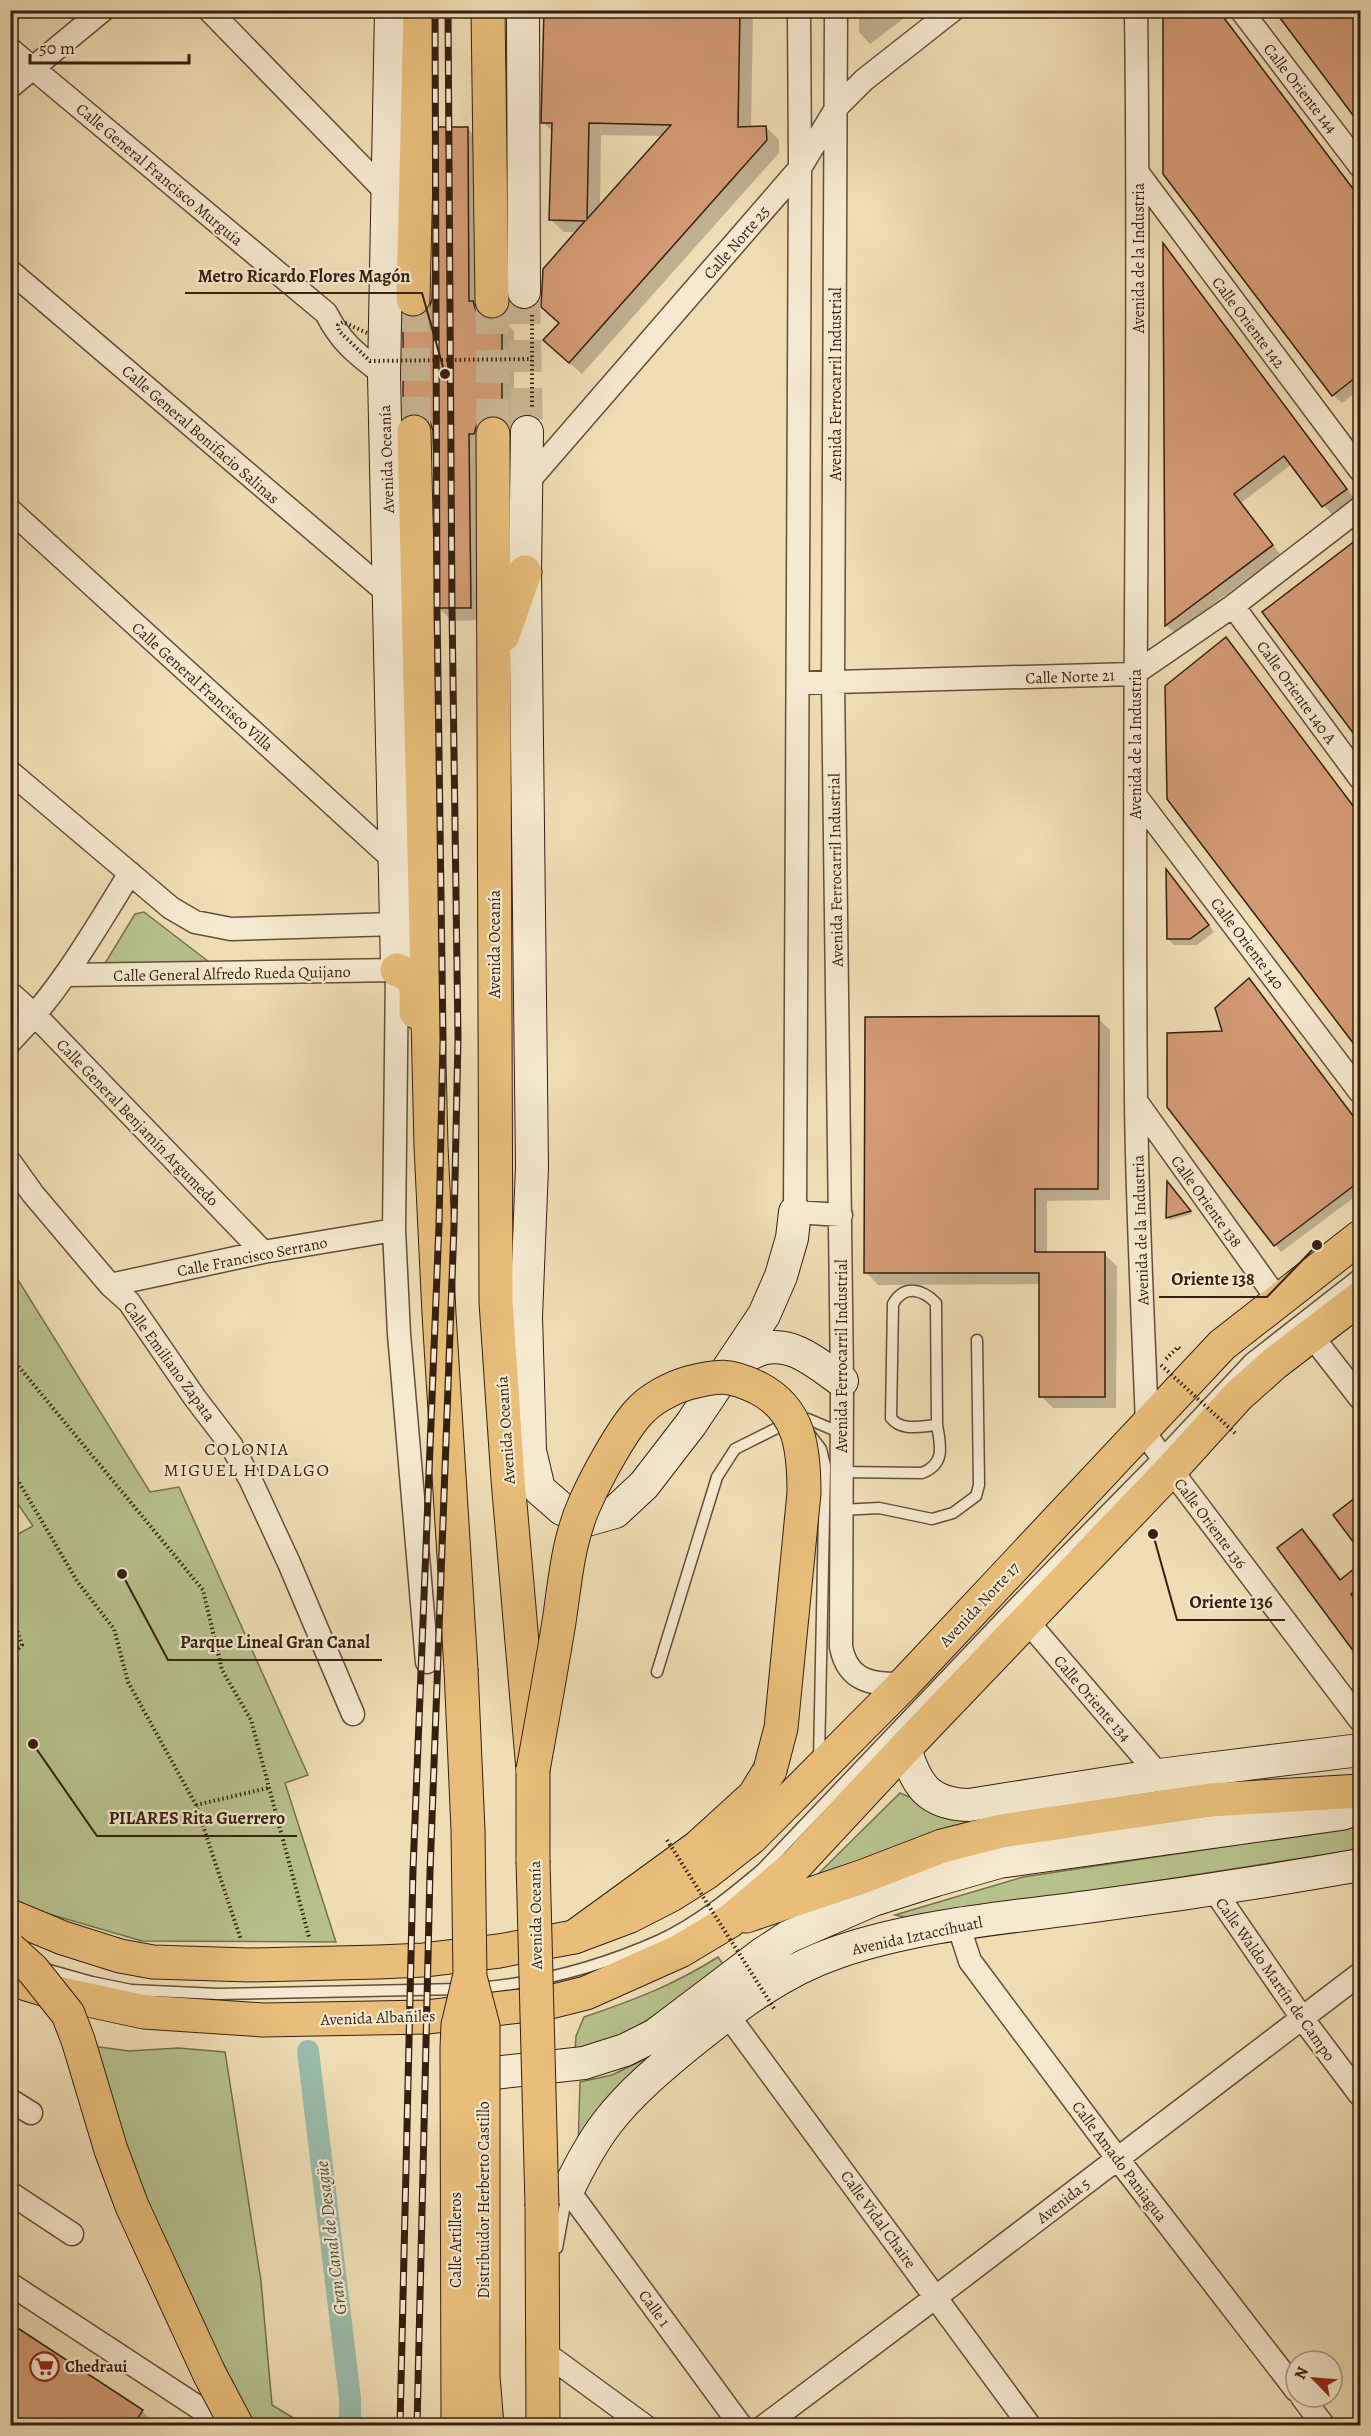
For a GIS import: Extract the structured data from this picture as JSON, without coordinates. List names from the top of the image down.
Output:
{
  "streets": {
    "main road": [
      "Avenida Oceanía",
      "Avenida Norte 17",
      "Avenida Iztaccíhuatl",
      "Avenida Albañiles",
      "Distribuidor Herberto Castillo"
    ],
    "street": [
      "Calle Oriente 144",
      "Calle General Francisco Murguía",
      "Calle Norte 25",
      "Avenida de la Industria",
      "Calle Oriente 142",
      "Avenida Ferrocarril Industrial",
      "Calle General Bonifacio Salinas",
      "Calle Norte 21",
      "Calle General Francisco Villa",
      "Calle Oriente 140 A",
      "Calle Oriente 140",
      "Calle General Alfredo Rueda Quijano",
      "Calle General Benjamín Argumedo",
      "Calle Oriente 138",
      "Calle Francisco Serrano",
      "Calle Emiliano Zapata",
      "Calle Oriente 136",
      "Calle Oriente 134",
      "Calle Waldo Martín de Campo",
      "Calle Amado Paniagua",
      "Avenida 5",
      "Calle Vidal Chaire",
      "Calle 1"
    ]
  },
  "crossings": [
    ["Calle General Francisco Murguía", "Avenida Oceanía"],
    ["Calle Norte 25", "Avenida Ferrocarril Industrial"],
    ["Avenida de la Industria", "Calle Oriente 142"],
    ["Avenida de la Industria", "Calle Norte 21"],
    ["Avenida de la Industria", "Calle Oriente 140"],
    ["Avenida de la Industria", "Calle Oriente 138"],
    ["Avenida de la Industria", "Calle Oriente 136"],
    ["Avenida de la Industria", "Avenida Norte 17"],
    ["Avenida Ferrocarril Industrial", "Calle Norte 21"],
    ["Avenida Ferrocarril Industrial", "Avenida Norte 17"],
    ["Calle General Bonifacio Salinas", "Avenida Oceanía"],
    ["Avenida Oceanía", "Calle General Francisco Villa"],
    ["Avenida Oceanía", "Calle General Alfredo Rueda Quijano"],
    ["Avenida Oceanía", "Calle Francisco Serrano"],
    ["Avenida Oceanía", "Distribuidor Herberto Castillo"],
    ["Calle Norte 21", "Calle Oriente 140 A"],
    ["Calle General Benjamín Argumedo", "Calle Francisco Serrano"],
    ["Calle Oriente 138", "Avenida Norte 17"],
    ["Calle Francisco Serrano", "Calle Emiliano Zapata"],
    ["Calle Oriente 136", "Avenida Norte 17"],
    ["Avenida Norte 17", "Calle Oriente 134"],
    ["Avenida Norte 17", "Avenida Albañiles"],
    ["Avenida Iztaccíhuatl", "Calle Waldo Martín de Campo"],
    ["Avenida Iztaccíhuatl", "Calle Amado Paniagua"],
    ["Avenida Iztaccíhuatl", "Calle Vidal Chaire"],
    ["Avenida Iztaccíhuatl", "Calle 1"],
    ["Calle Waldo Martín de Campo", "Avenida 5"],
    ["Calle Amado Paniagua", "Avenida 5"],
    ["Avenida 5", "Calle Vidal Chaire"]
  ],
  "districts": ["COLONIA MIGUEL HIDALGO"],
  "water": ["Gran Canal de Desagüe"],
  "places": {
    "other": [
      "Metro Ricardo Flores Magón",
      "Oriente 138",
      "Oriente 136",
      "Parque Lineal Gran Canal",
      "PILARES Rita Guerrero"
    ],
    "supermarket": ["Chedraui"]
  },
  "scale_bar": "50 m",
  "north": "top left"
}
